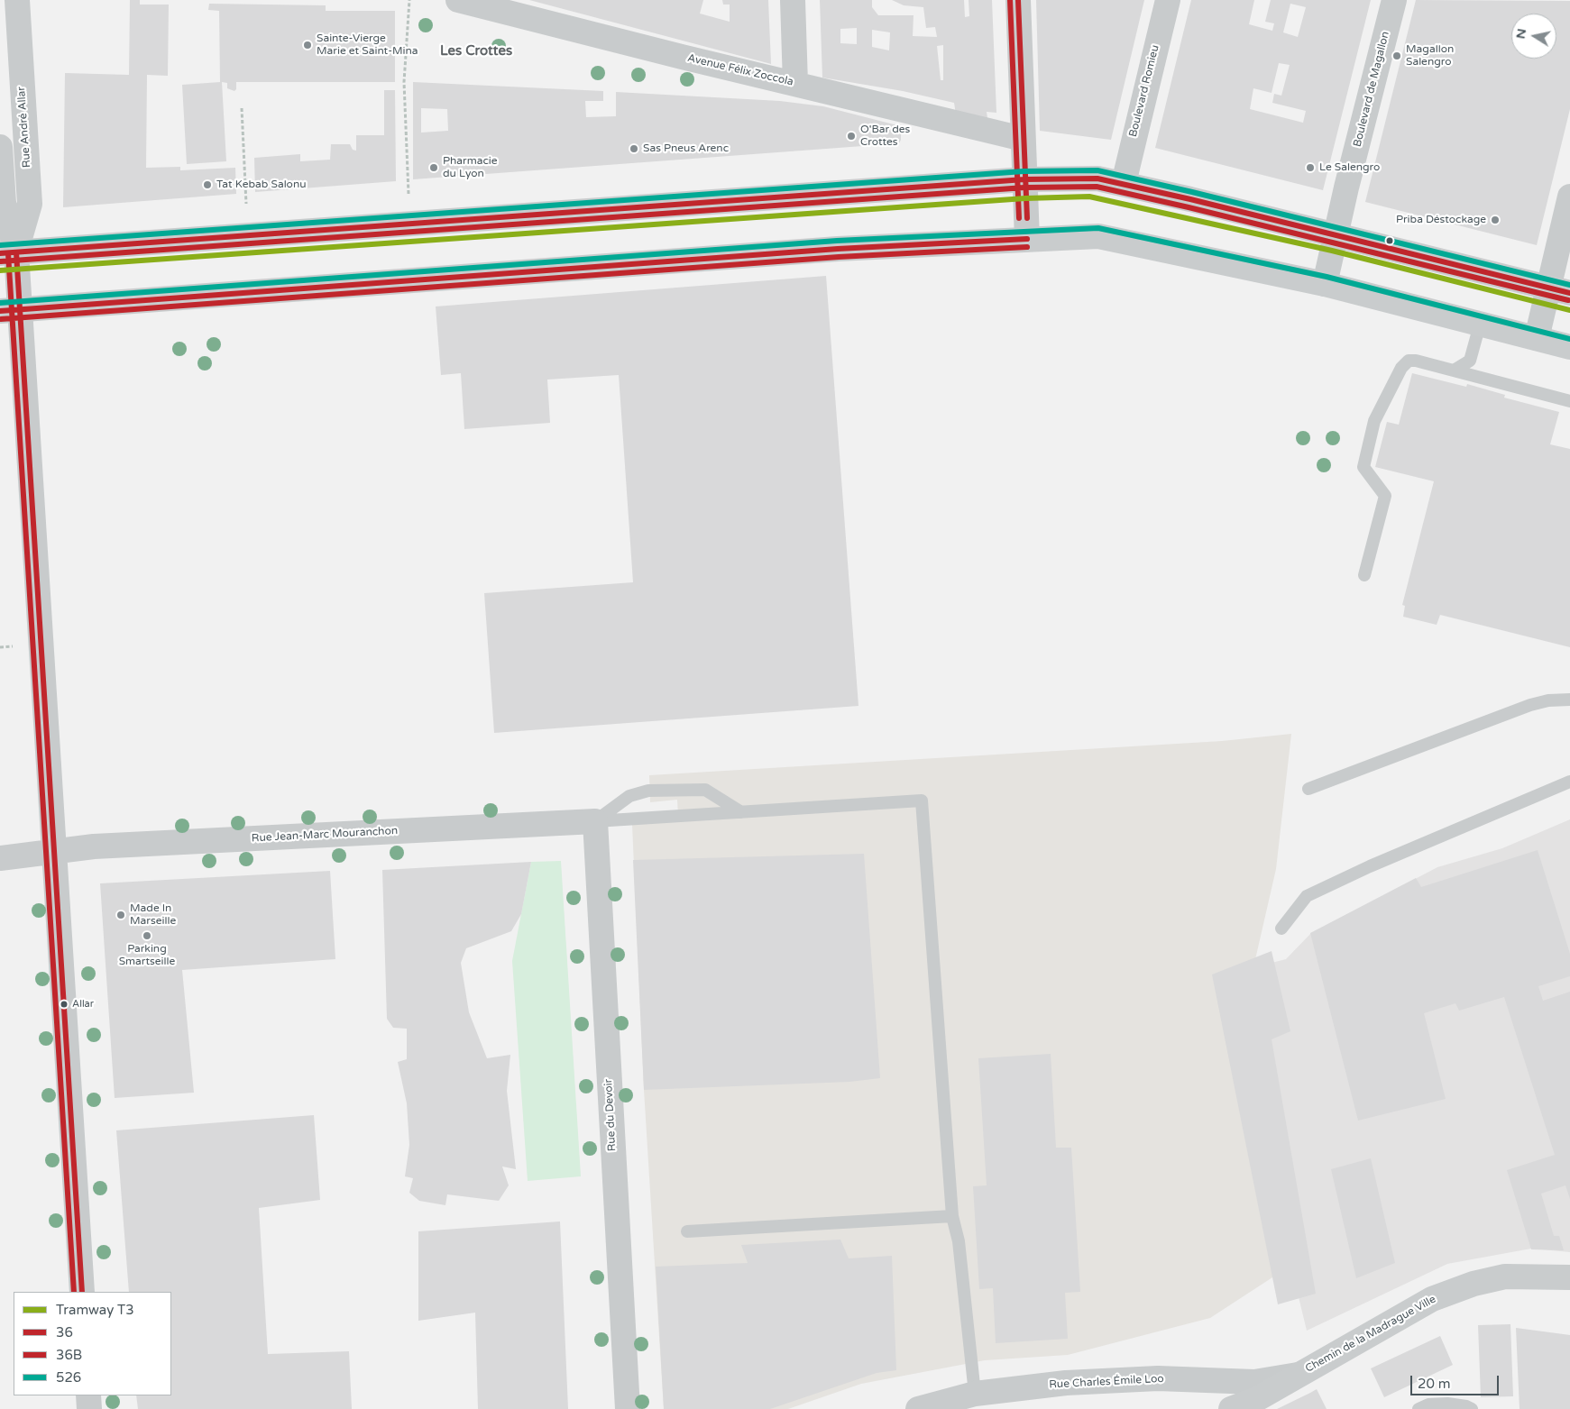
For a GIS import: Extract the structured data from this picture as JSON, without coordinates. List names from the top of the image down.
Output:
{
  "streets": {
    "street": [
      "Avenue Félix Zoccola",
      "Boulevard de Magallon",
      "Boulevard Romieu",
      "Rue André Allar",
      "Rue Jean-Marc Mouranchon",
      "Rue du Devoir",
      "Chemin de la Madrague Ville",
      "Rue Charles Émile Loo"
    ]
  },
  "crossings": [
    ["Rue André Allar", "Rue Jean-Marc Mouranchon"],
    ["Rue Jean-Marc Mouranchon", "Rue du Devoir"],
    ["Chemin de la Madrague Ville", "Rue Charles Émile Loo"]
  ],
  "districts": ["Les Crottes"],
  "places": [
    "Sainte-Vierge Marie et Saint-Mina",
    "Magallon Salengro",
    "O'Bar des Crottes",
    "Sas Pneus Arenc",
    "Pharmacie du Lyon",
    "Le Salengro",
    "Tat Kebab Salonu",
    "Priba Déstockage",
    "Made In Marseille",
    "Parking Smartseille",
    "Allar"
  ],
  "lines": [
    "transit line 36",
    "transit line 36B",
    "transit line 526",
    "tram line T3"
  ],
  "legend": [
    "Tramway T3",
    "36",
    "36B",
    "526"
  ],
  "scale_bar": "20 m",
  "north": "left"
}
